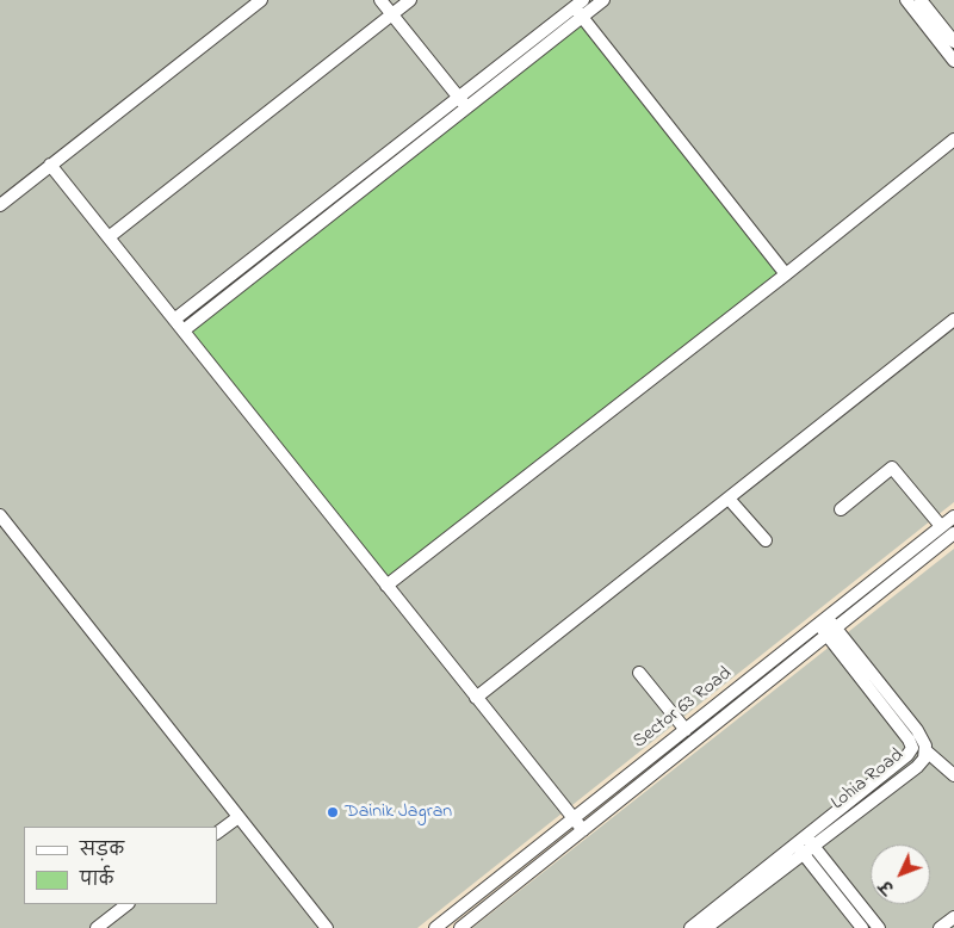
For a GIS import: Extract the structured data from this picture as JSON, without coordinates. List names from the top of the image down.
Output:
{
  "streets": {
    "street": ["Sector 63 Road", "Lohia Road"]
  },
  "crossings": [
    ["Sector 63 Road", "Lohia Road"]
  ],
  "places": ["Dainik Jagran"],
  "legend": ["सड़क", "पार्क"],
  "north": "bottom left"
}
